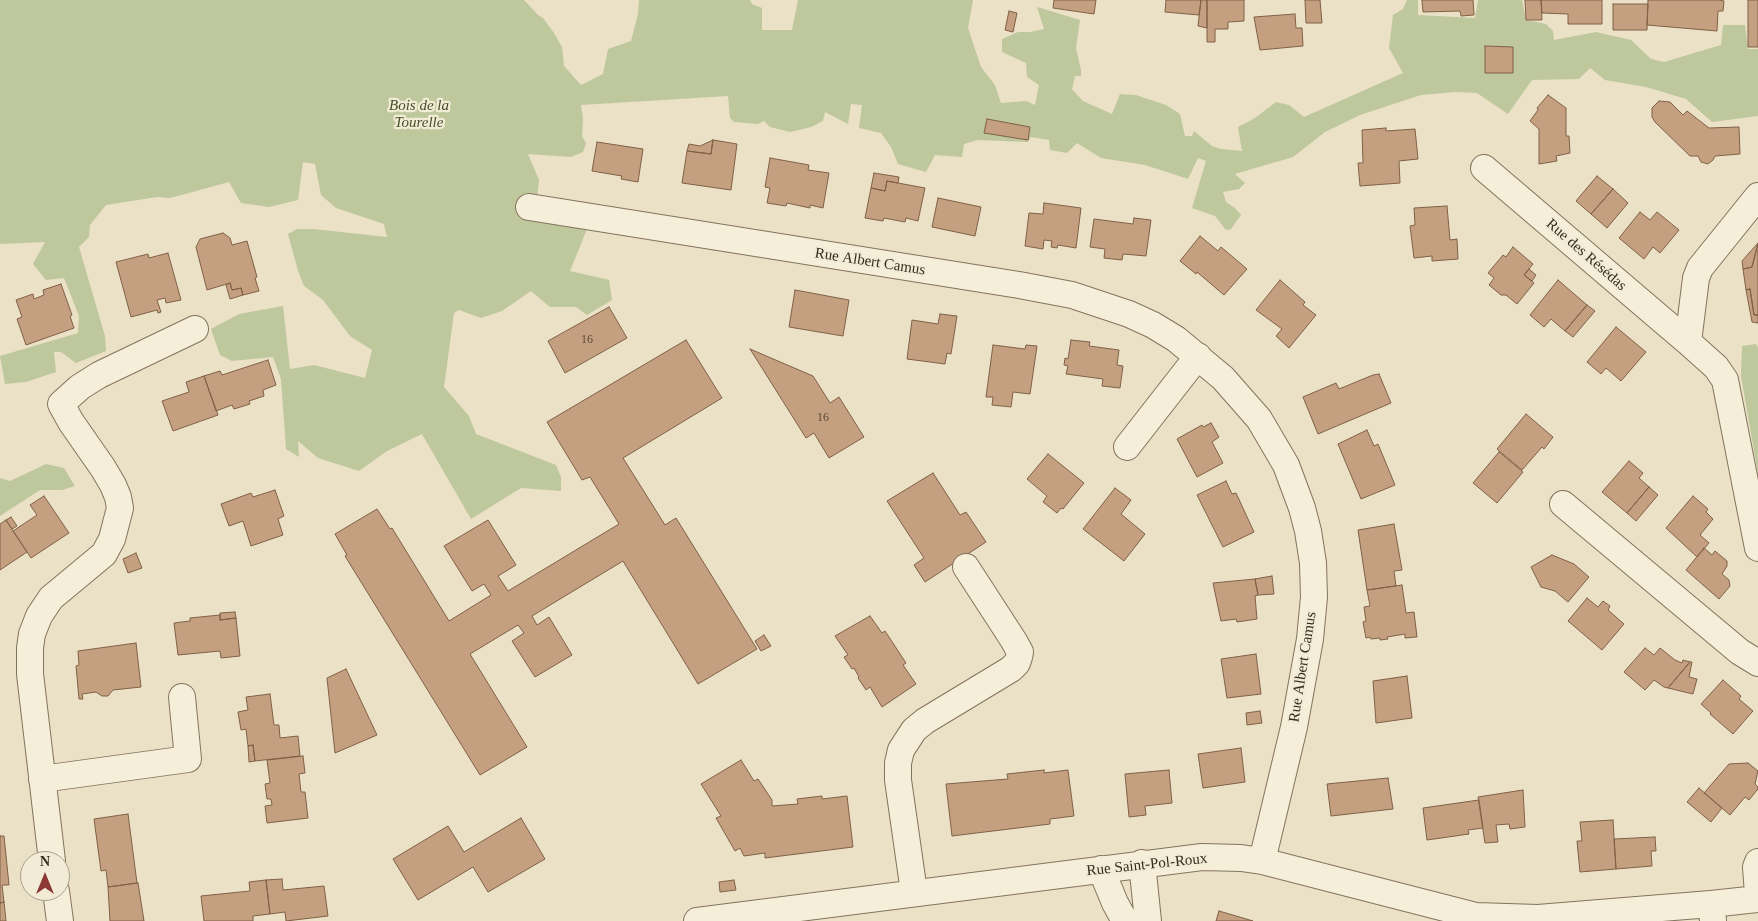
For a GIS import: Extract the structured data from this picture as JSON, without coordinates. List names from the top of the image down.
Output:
{
  "streets": {
    "street": ["Rue des Résédas", "Rue Albert Camus", "Rue Saint-Pol-Roux"]
  },
  "crossings": [
    ["Rue Albert Camus", "Rue Saint-Pol-Roux"]
  ],
  "parks": ["Bois de la Tourelle"],
  "house_numbers": ["16", "16"],
  "north": "top"
}
